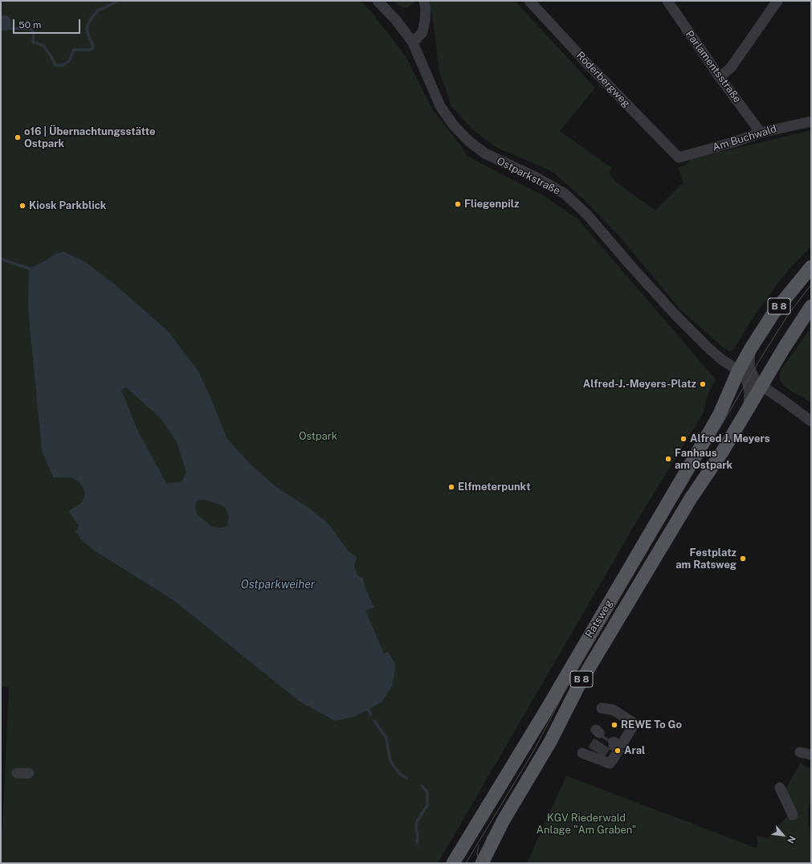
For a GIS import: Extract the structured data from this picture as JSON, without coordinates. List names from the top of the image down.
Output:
{
  "streets": {
    "main road": ["B 8", "Ratsweg"],
    "street": [
      "Parlamentsstraße",
      "Röderbergweg",
      "Am Buchwald",
      "Ostparkstraße"
    ]
  },
  "crossings": [
    ["Parlamentsstraße", "Am Buchwald"],
    ["Röderbergweg", "Am Buchwald"],
    ["Ostparkstraße", "B 8"],
    ["Ostparkstraße", "Ratsweg"],
    ["B 8", "Ratsweg"]
  ],
  "water": ["Ostparkweiher"],
  "parks": ["Ostpark", "KGV Riederwald Anlage \"Am Graben\""],
  "places": [
    "o16 | Übernachtungsstätte Ostpark",
    "Fliegenpilz",
    "Kiosk Parkblick",
    "Alfred-J.-Meyers-Platz",
    "Alfred J. Meyers",
    "Fanhaus am Ostpark",
    "Elfmeterpunkt",
    "Festplatz am Ratsweg",
    "REWE To Go",
    "Aral"
  ],
  "scale_bar": "50 m",
  "north": "bottom right"
}
